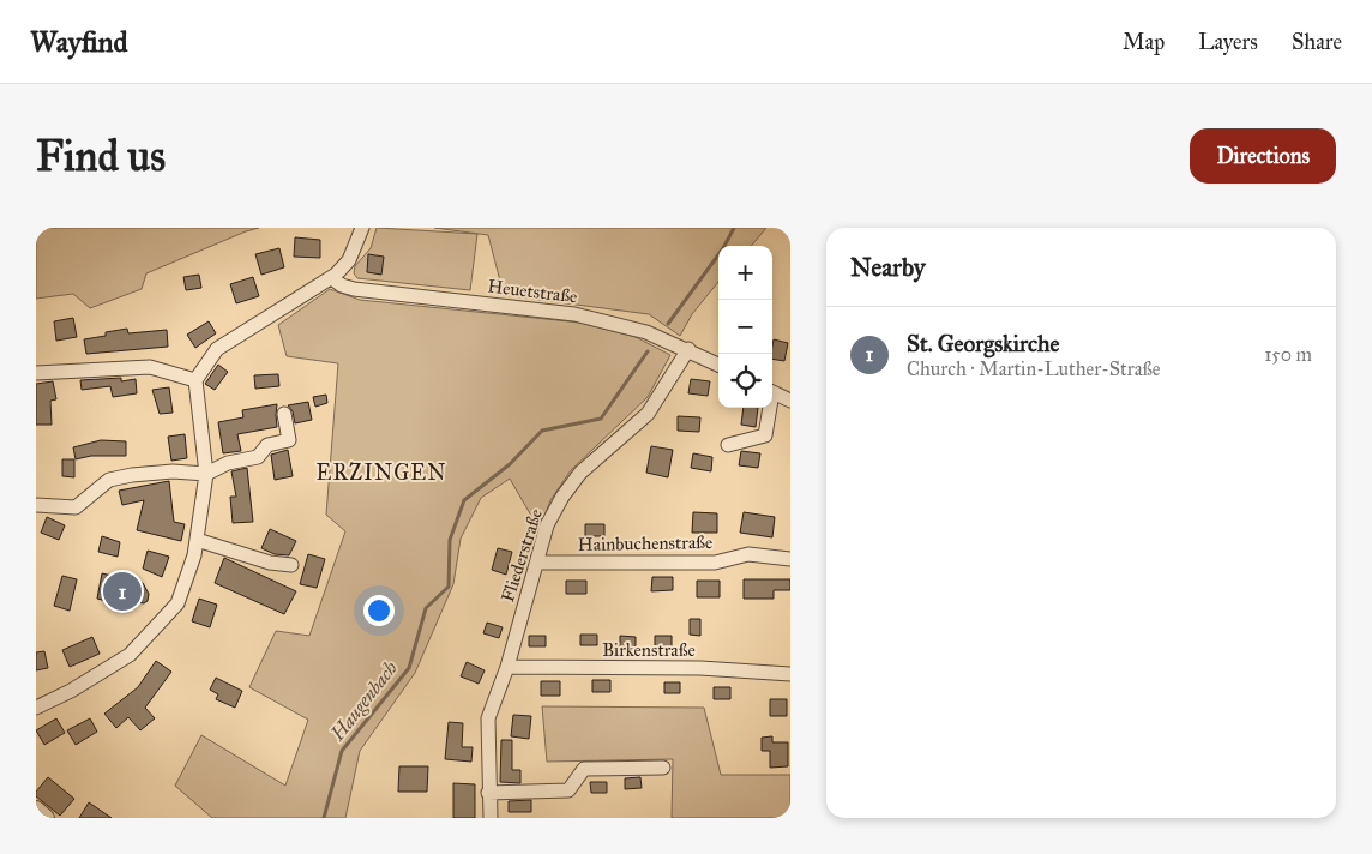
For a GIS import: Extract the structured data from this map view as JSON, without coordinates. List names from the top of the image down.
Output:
{
  "streets": {
    "street": [
      "Heuetstraße",
      "Hainbuchenstraße",
      "Fliederstraße",
      "Birkenstraße"
    ]
  },
  "crossings": [
    ["Heuetstraße", "Fliederstraße"],
    ["Hainbuchenstraße", "Fliederstraße"],
    ["Fliederstraße", "Birkenstraße"]
  ],
  "districts": ["ERZINGEN"],
  "water": ["Haugenbach"],
  "page": {
    "header": "Wayfind",
    "nav": ["Map", "Layers", "Share"],
    "buttons": "Directions",
    "title": "Find us",
    "heading": "Nearby",
    "map_buttons": ["+", "−"],
    "list": [
      {
        "mark": "1",
        "name": "St. Georgskirche",
        "note": "Church · Martin-Luther-Straße",
        "value": "150 m"
      }
    ],
    "pins": "1"
  }
}
